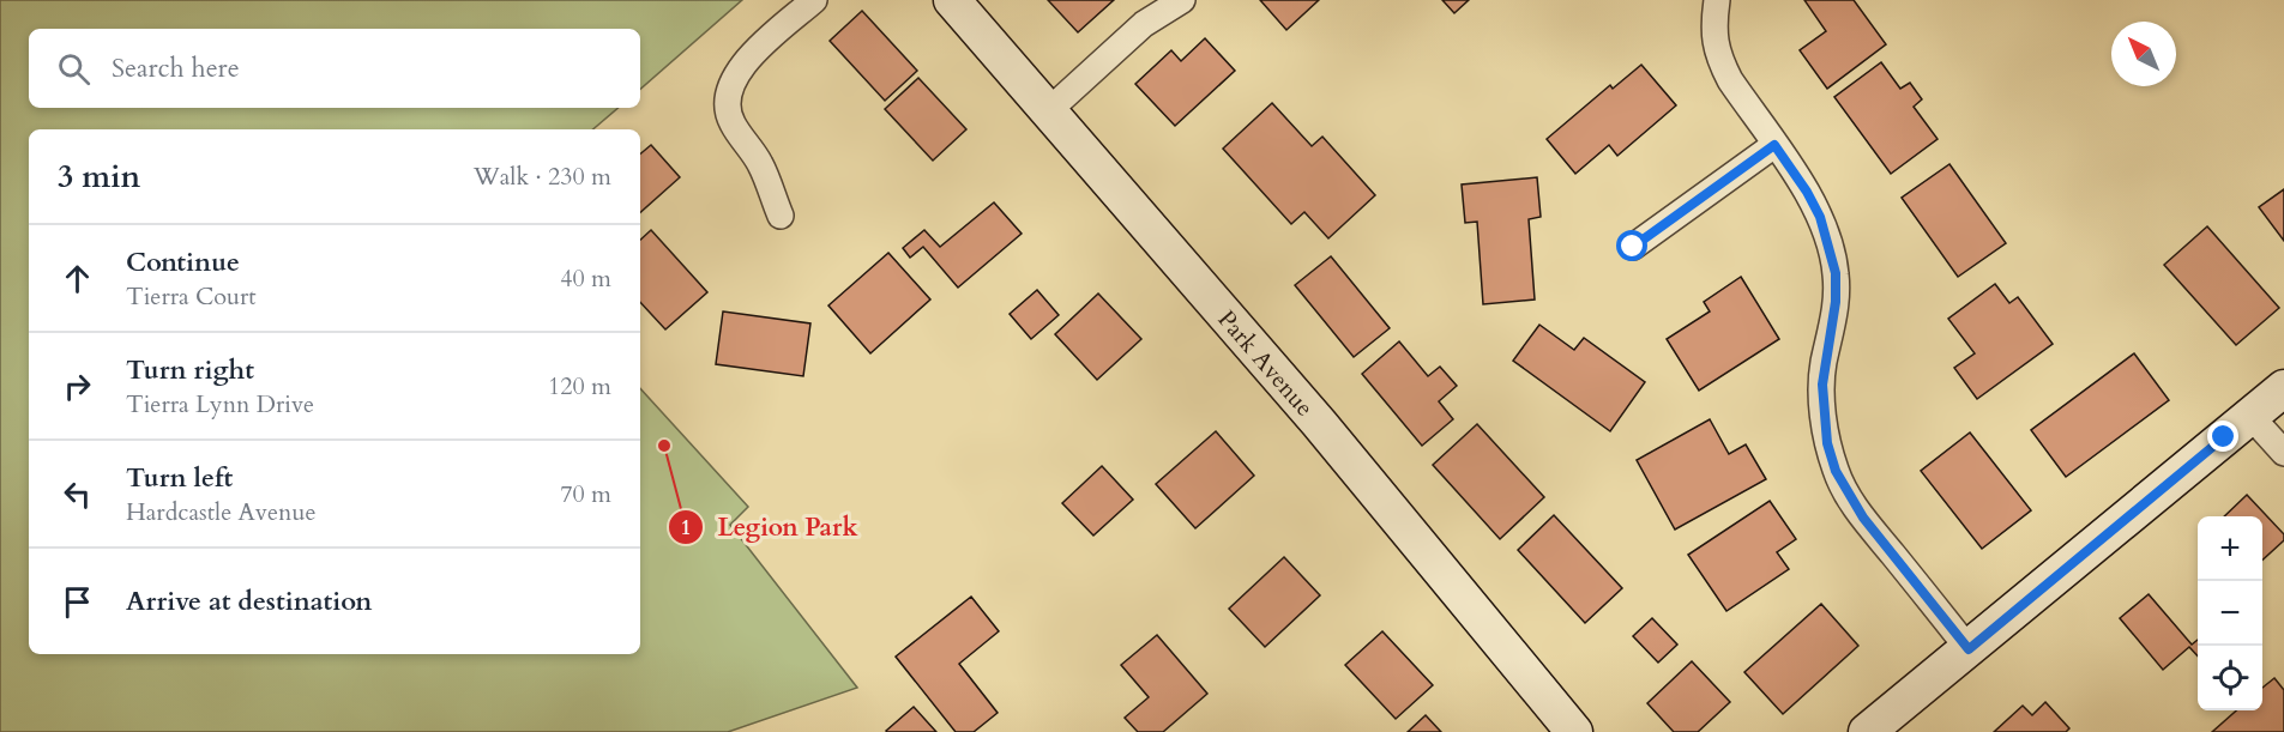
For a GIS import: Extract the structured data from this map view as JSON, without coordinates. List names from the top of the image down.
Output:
{
  "streets": {
    "street": ["Park Avenue"]
  },
  "places": ["Legion Park"],
  "north": "top left",
  "page": {
    "search": "Search here",
    "heading": ["3 min", "Walk · 230 m"],
    "list": [
      ["Continue", "Tierra Court", "40 m"],
      ["Turn right", "Tierra Lynn Drive", "120 m"],
      ["Turn left", "Hardcastle Avenue", "70 m"],
      "Arrive at destination"
    ],
    "map_buttons": ["+", "−"]
  }
}
